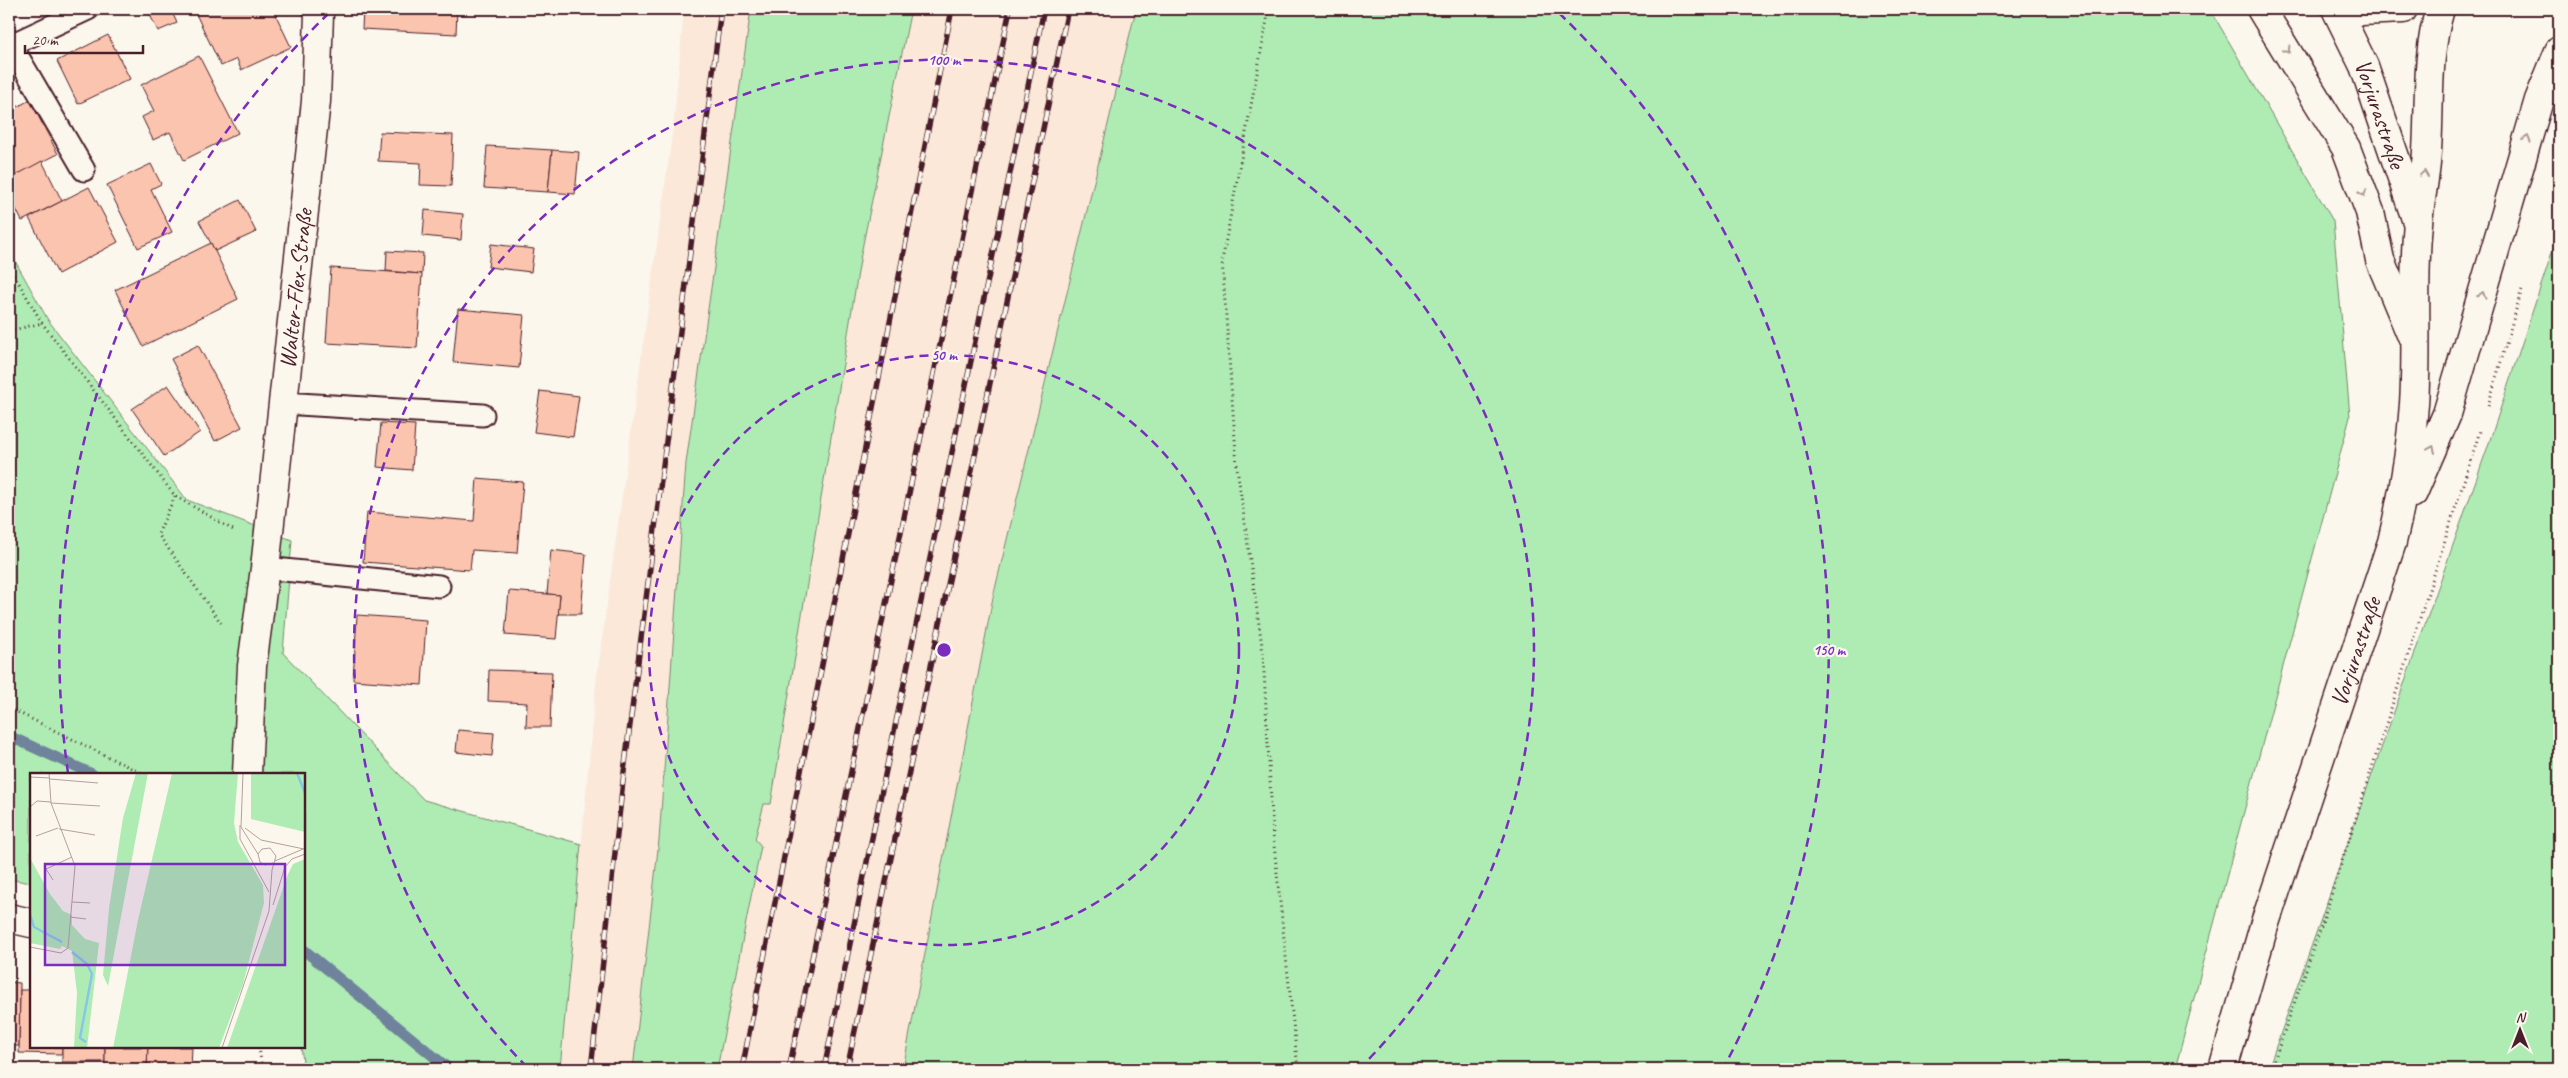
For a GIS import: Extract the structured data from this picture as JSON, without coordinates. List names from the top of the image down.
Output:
{
  "streets": {
    "main road": ["Vorjurastraße", "Walter-Flex-Straße"]
  },
  "scale_bar": "20 m",
  "north": "top",
  "rings": ["100 m", "50 m", "150 m"]
}
